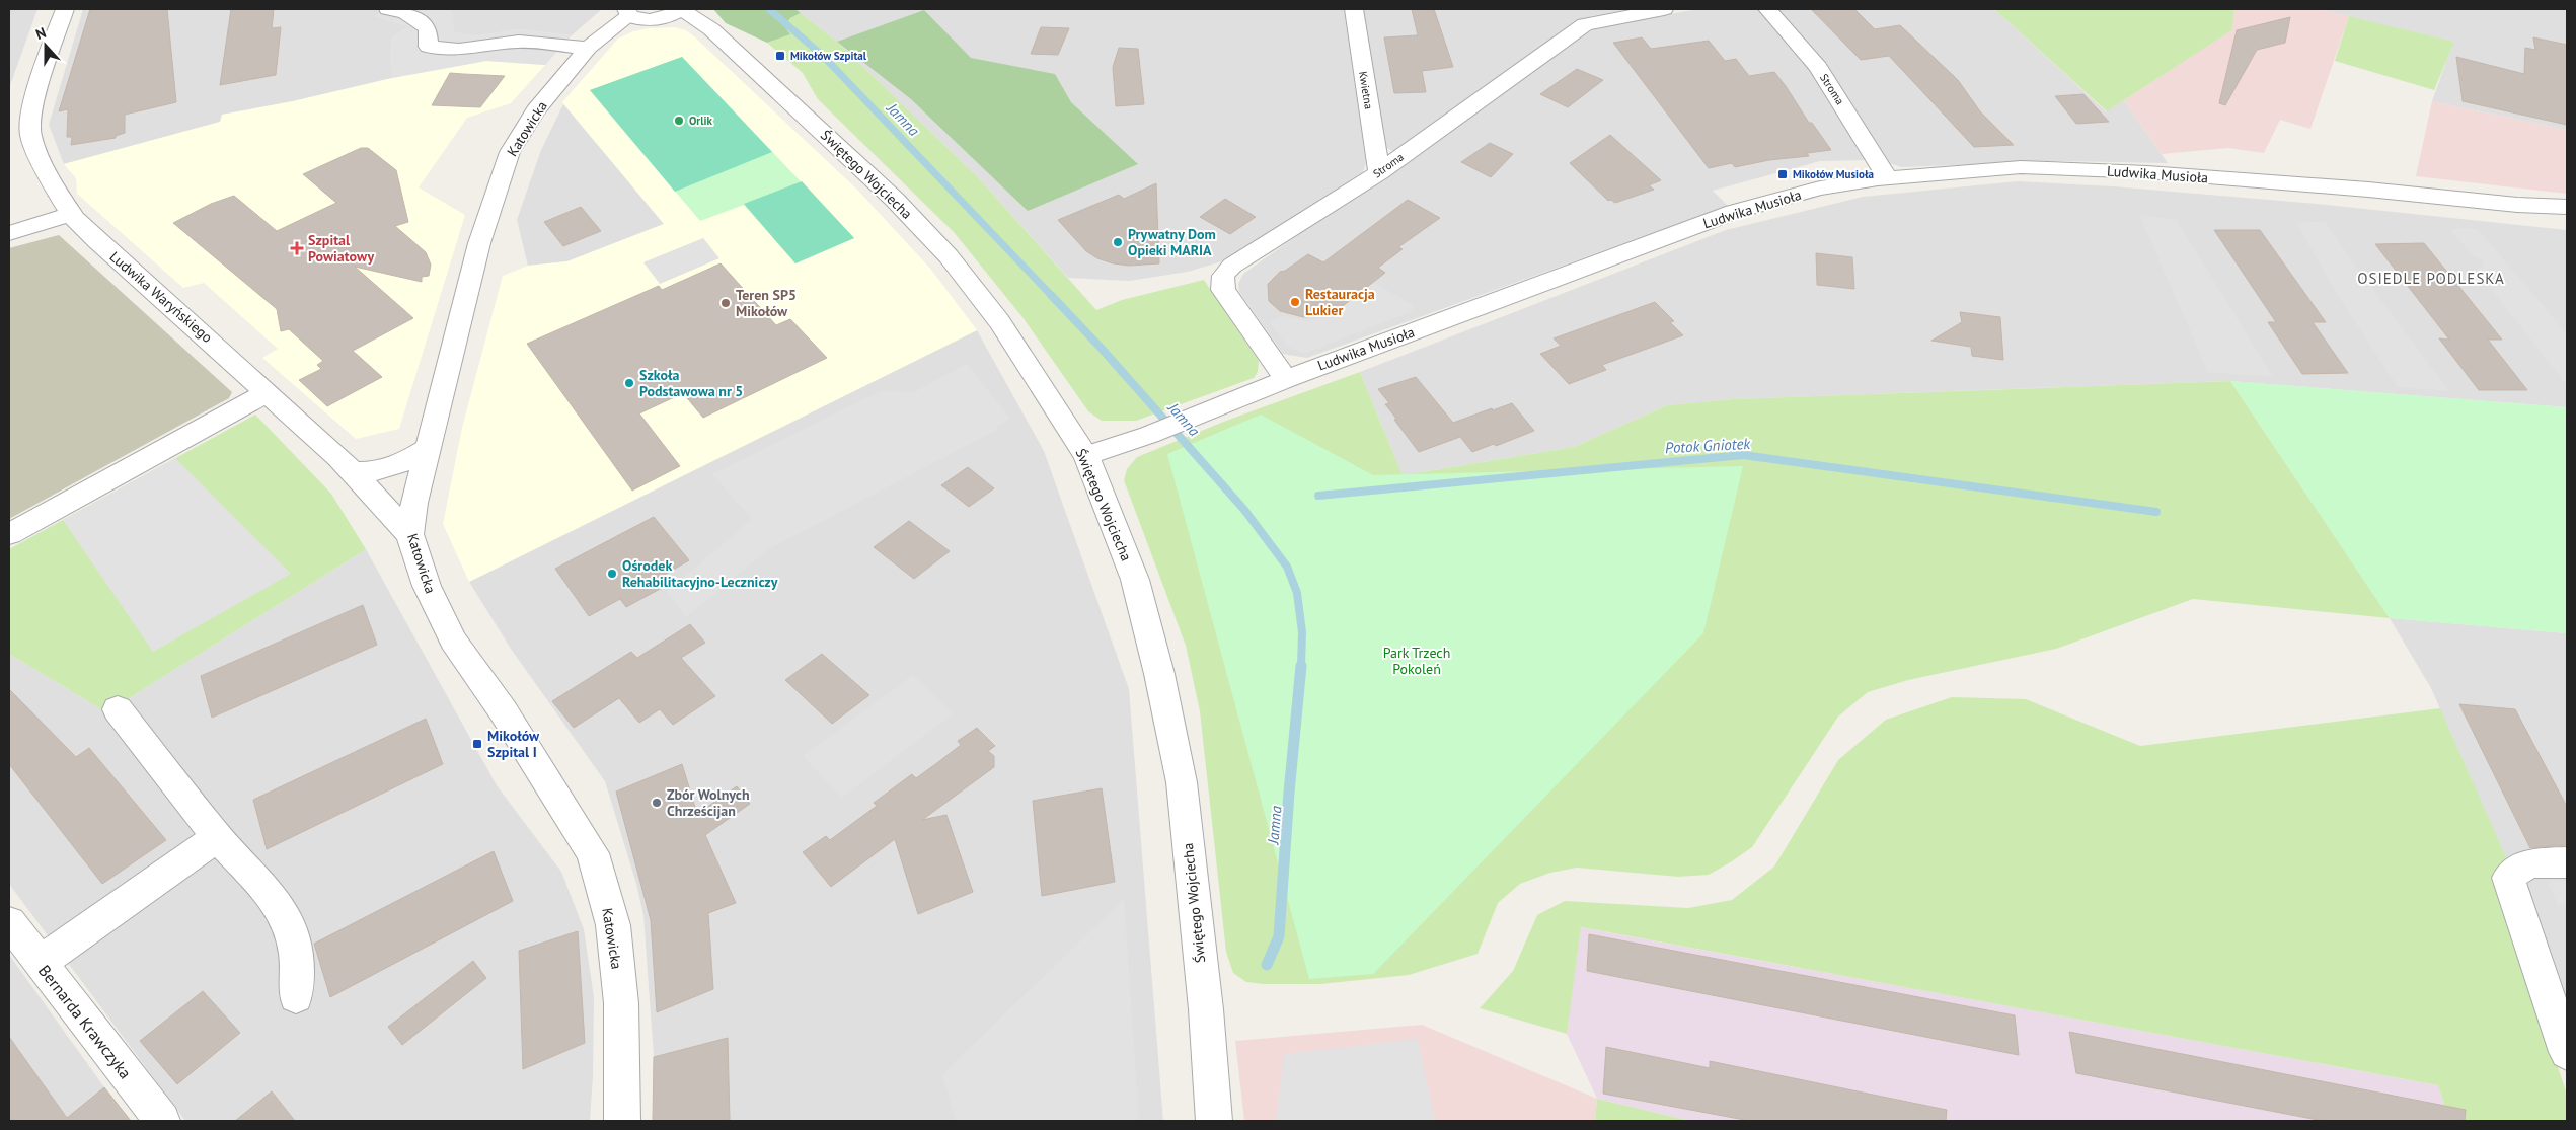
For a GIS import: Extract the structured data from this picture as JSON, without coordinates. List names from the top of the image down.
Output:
{
  "streets": {
    "street": [
      "Stroma",
      "Kwietna",
      "Katowicka",
      "Świętego Wojciecha",
      "Ludwika Musioła",
      "Ludwika Waryńskiego",
      "Bernarda Krawczyka"
    ]
  },
  "crossings": [
    ["Stroma", "Kwietna"],
    ["Stroma", "Ludwika Musioła"],
    ["Katowicka", "Ludwika Waryńskiego"],
    ["Świętego Wojciecha", "Ludwika Musioła"]
  ],
  "districts": ["OSIEDLE PODLESKA"],
  "water": ["Jamna", "Potok Gniotek"],
  "parks": ["Park Trzech Pokoleń"],
  "places": {
    "transit": ["Mikołów Szpital", "Mikołów Musioła", "Mikołów Szpital I"],
    "other": [
      "Orlik",
      "Prywatny Dom Opieki MARIA",
      "Restauracja Lukier",
      "Teren SP5 Mikołów",
      "Szkoła Podstawowa nr 5",
      "Ośrodek Rehabilitacyjno-Leczniczy",
      "Zbór Wolnych Chrześcijan"
    ],
    "health": ["Szpital Powiatowy"]
  },
  "north": "top"
}
